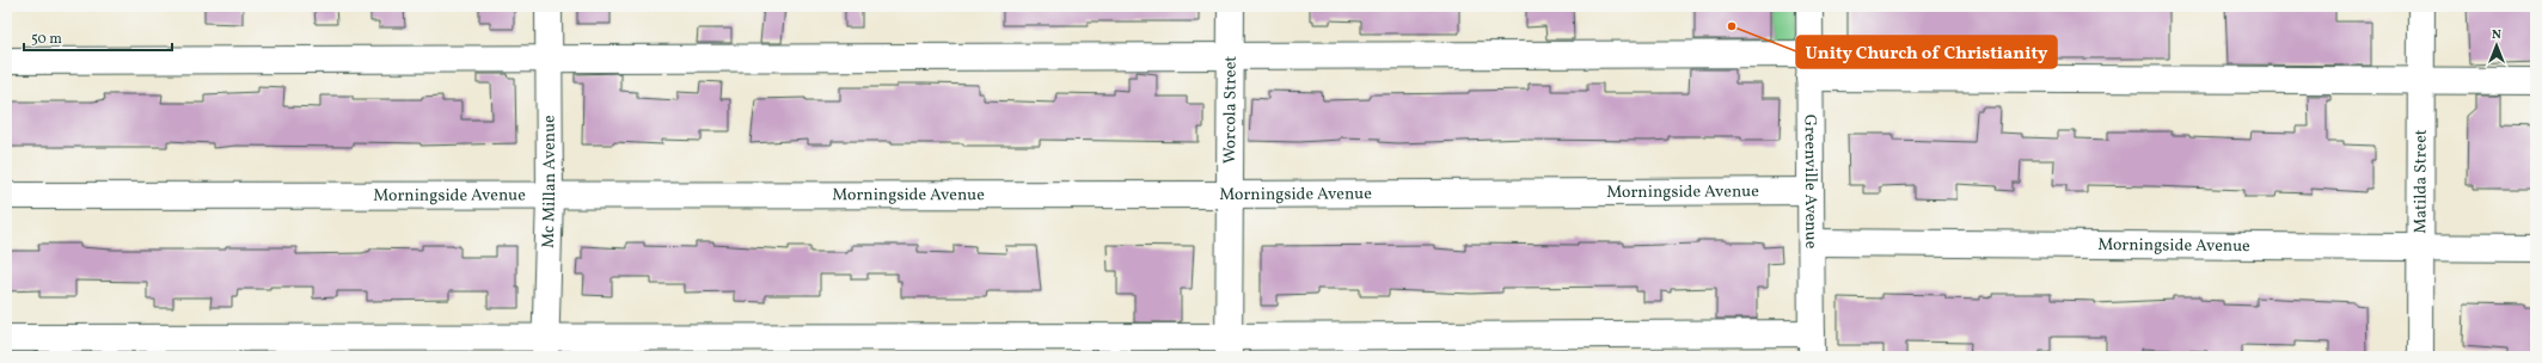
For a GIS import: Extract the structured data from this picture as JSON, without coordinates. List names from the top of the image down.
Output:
{
  "streets": {
    "street": [
      "Worcola Street",
      "Mc Millan Avenue",
      "Greenville Avenue",
      "Matilda Street",
      "Morningside Avenue"
    ]
  },
  "crossings": [
    ["Worcola Street", "Morningside Avenue"],
    ["Mc Millan Avenue", "Morningside Avenue"],
    ["Greenville Avenue", "Morningside Avenue"],
    ["Matilda Street", "Morningside Avenue"]
  ],
  "places": ["Unity Church of Christianity"],
  "scale_bar": "50 m",
  "north": "top"
}
